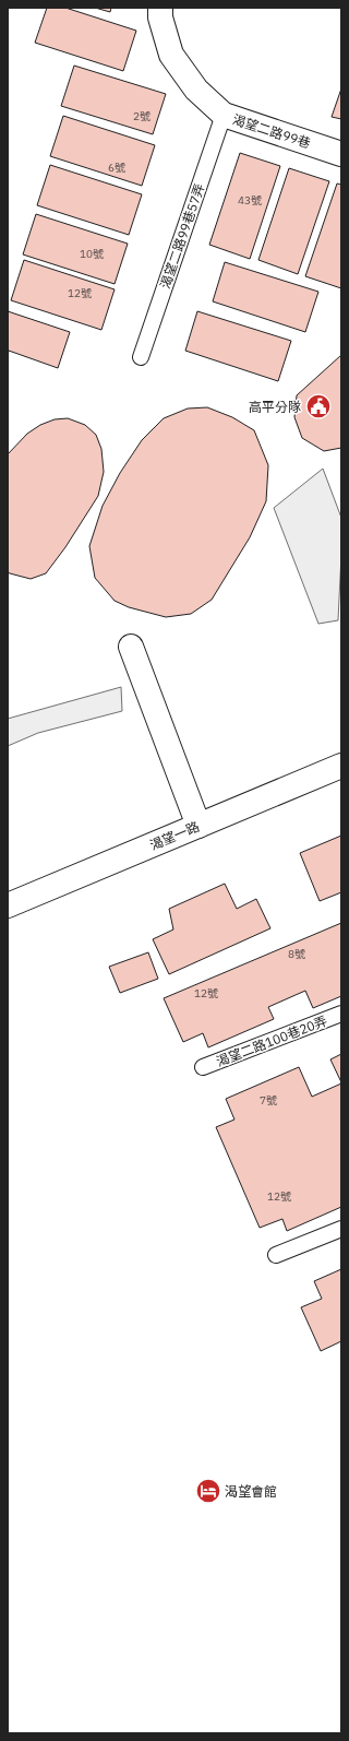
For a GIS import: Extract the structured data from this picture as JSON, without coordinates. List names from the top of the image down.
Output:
{
  "streets": {
    "street": ["渴望二路99巷", "渴望一路"],
    "lane": ["渴望二路99巷57弄", "渴望二路100巷20弄"]
  },
  "crossings": [
    ["渴望二路99巷", "渴望二路99巷57弄"]
  ],
  "places": {
    "public building": ["高平分隊"],
    "hotel": ["渴望會館"]
  },
  "house_numbers": [
    "2號",
    "6號",
    "43號",
    "10號",
    "12號",
    "8號",
    "12號",
    "7號",
    "12號"
  ]
}
